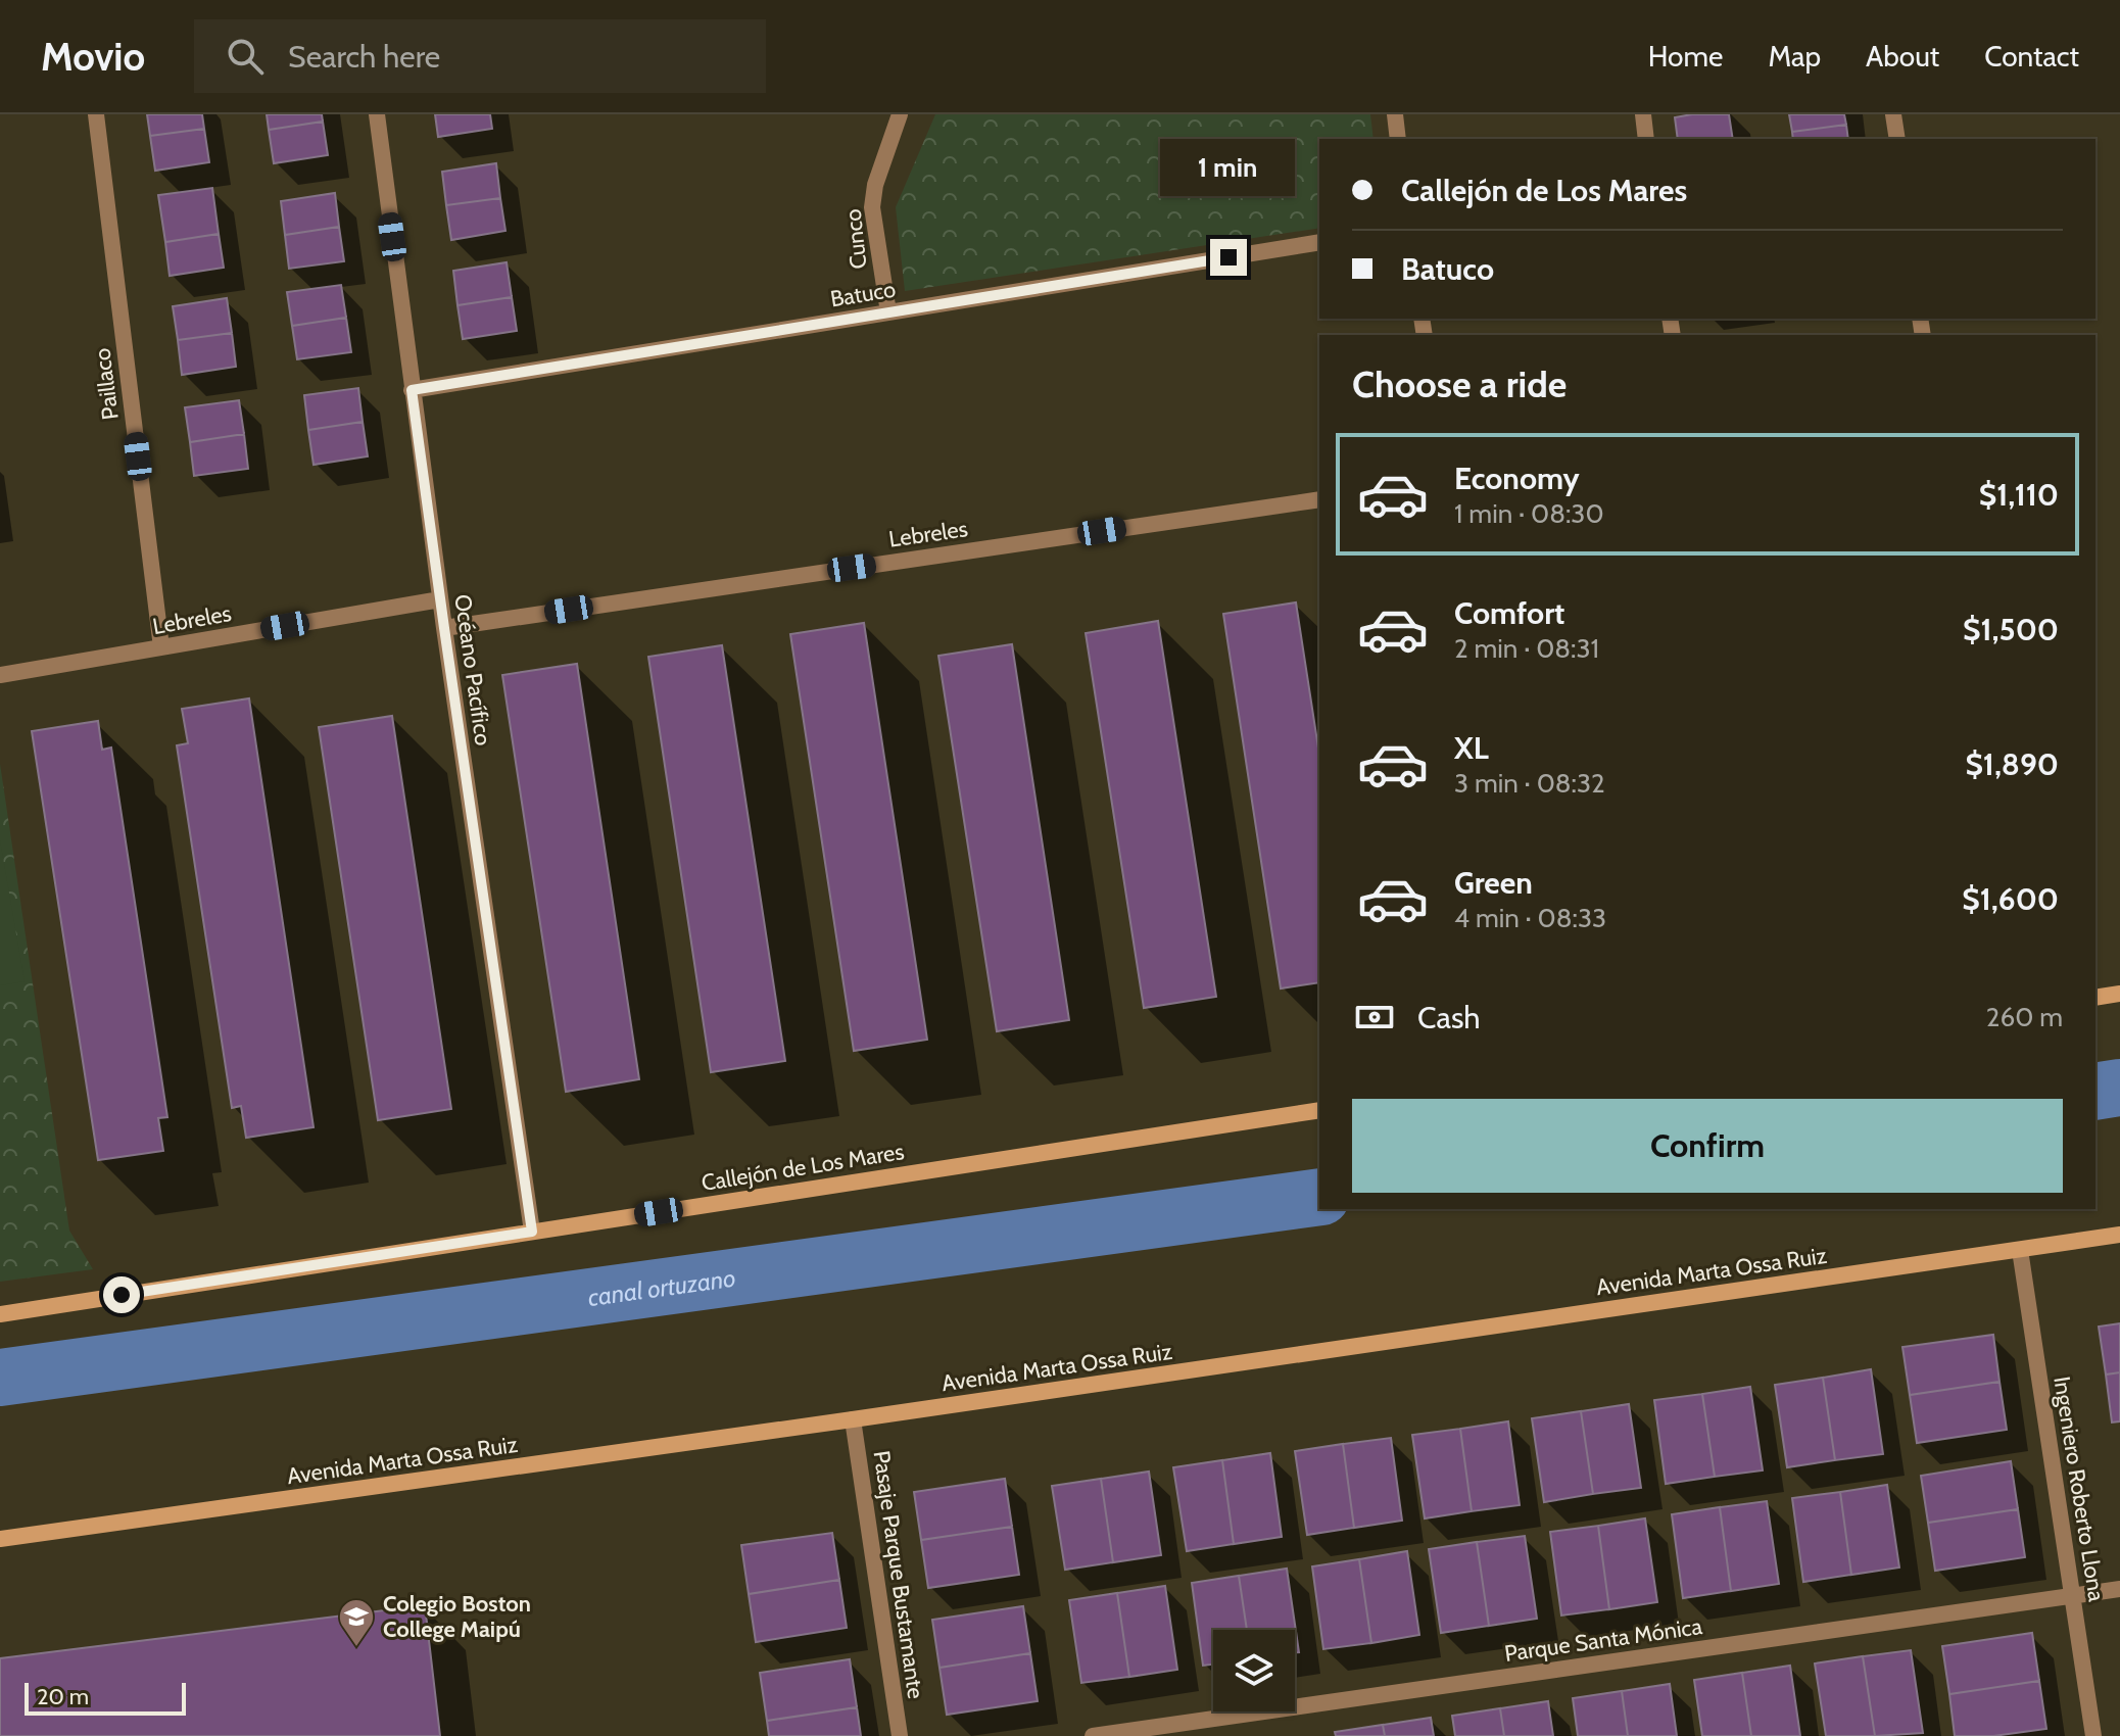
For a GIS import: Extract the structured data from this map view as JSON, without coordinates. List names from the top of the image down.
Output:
{
  "streets": {
    "street": [
      "Cunco",
      "Batuco",
      "Paillaco",
      "Lebreles",
      "Océano Pacífico",
      "Callejón de Los Mares",
      "Avenida Marta Ossa Ruiz",
      "Ingeniero Roberto Llona",
      "Pasaje Parque Bustamante",
      "Parque Santa Mónica"
    ]
  },
  "crossings": [
    ["Cunco", "Batuco"],
    ["Batuco", "Océano Pacífico"],
    ["Paillaco", "Lebreles"],
    ["Lebreles", "Océano Pacífico"],
    ["Océano Pacífico", "Callejón de Los Mares"],
    ["Avenida Marta Ossa Ruiz", "Ingeniero Roberto Llona"],
    ["Avenida Marta Ossa Ruiz", "Pasaje Parque Bustamante"],
    ["Ingeniero Roberto Llona", "Parque Santa Mónica"]
  ],
  "water": ["canal ortuzano"],
  "places": {
    "school or university": ["Colegio Boston College Maipú"]
  },
  "scale_bar": "20 m",
  "page": {
    "header": "Movio",
    "search": "Search here",
    "nav": [
      "Home",
      "Map",
      "About",
      "Contact"
    ],
    "bubble": "1 min",
    "banner": ["Callejón de Los Mares", "Batuco"],
    "heading": "Choose a ride",
    "list": [
      {
        "name": "Economy",
        "note": "1 min · 08:30",
        "value": "$1,110"
      },
      {
        "name": "Comfort",
        "note": "2 min · 08:31",
        "value": "$1,500"
      },
      {
        "name": "XL",
        "note": "3 min · 08:32",
        "value": "$1,890"
      },
      {
        "name": "Green",
        "note": "4 min · 08:33",
        "value": "$1,600"
      }
    ],
    "pay": ["Cash", "260 m"],
    "buttons": "Confirm",
    "scale": "20 m"
  }
}
